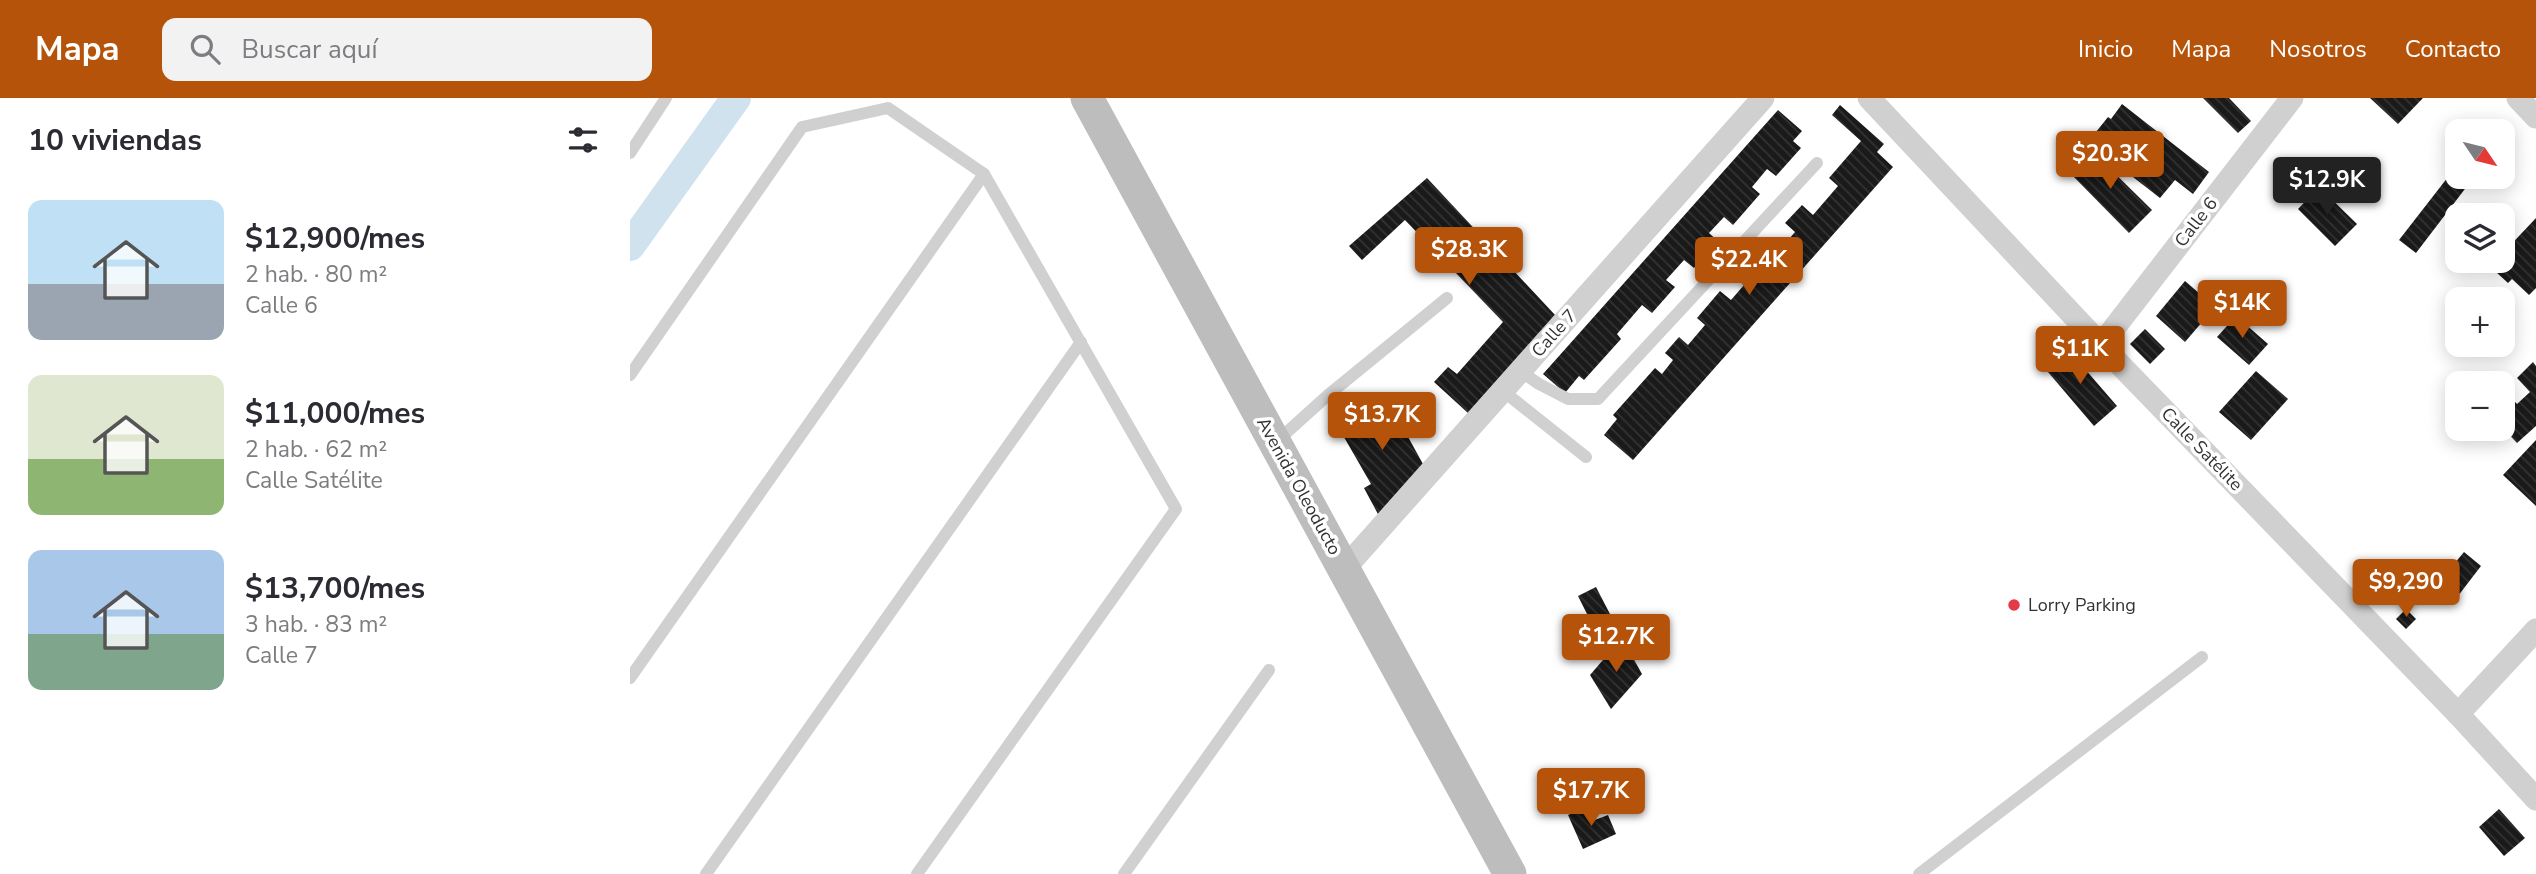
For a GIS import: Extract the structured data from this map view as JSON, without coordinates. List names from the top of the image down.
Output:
{
  "streets": {
    "main road": ["Avenida Oleoducto"],
    "street": ["Calle 6", "Calle 7", "Calle Satélite"]
  },
  "crossings": [
    ["Calle 6", "Calle Satélite"],
    ["Calle 7", "Avenida Oleoducto"]
  ],
  "places": ["Lorry Parking"],
  "north": "bottom right",
  "page": {
    "header": "Mapa",
    "search": "Buscar aquí",
    "nav": [
      "Inicio",
      "Mapa",
      "Nosotros",
      "Contacto"
    ],
    "heading": "10 viviendas",
    "map_buttons": ["+", "−"],
    "price": [
      "$20.3K",
      "$12.9K",
      "$28.3K",
      "$22.4K",
      "$14K",
      "$11K",
      "$13.7K",
      "$9,290",
      "$12.7K",
      "$17.7K"
    ],
    "list": [
      {
        "name": "$12,900/mes",
        "note": "2 hab. · 80 m² · Calle 6"
      },
      {
        "name": "$11,000/mes",
        "note": "2 hab. · 62 m² · Calle Satélite"
      },
      {
        "name": "$13,700/mes",
        "note": "3 hab. · 83 m² · Calle 7"
      }
    ]
  }
}
